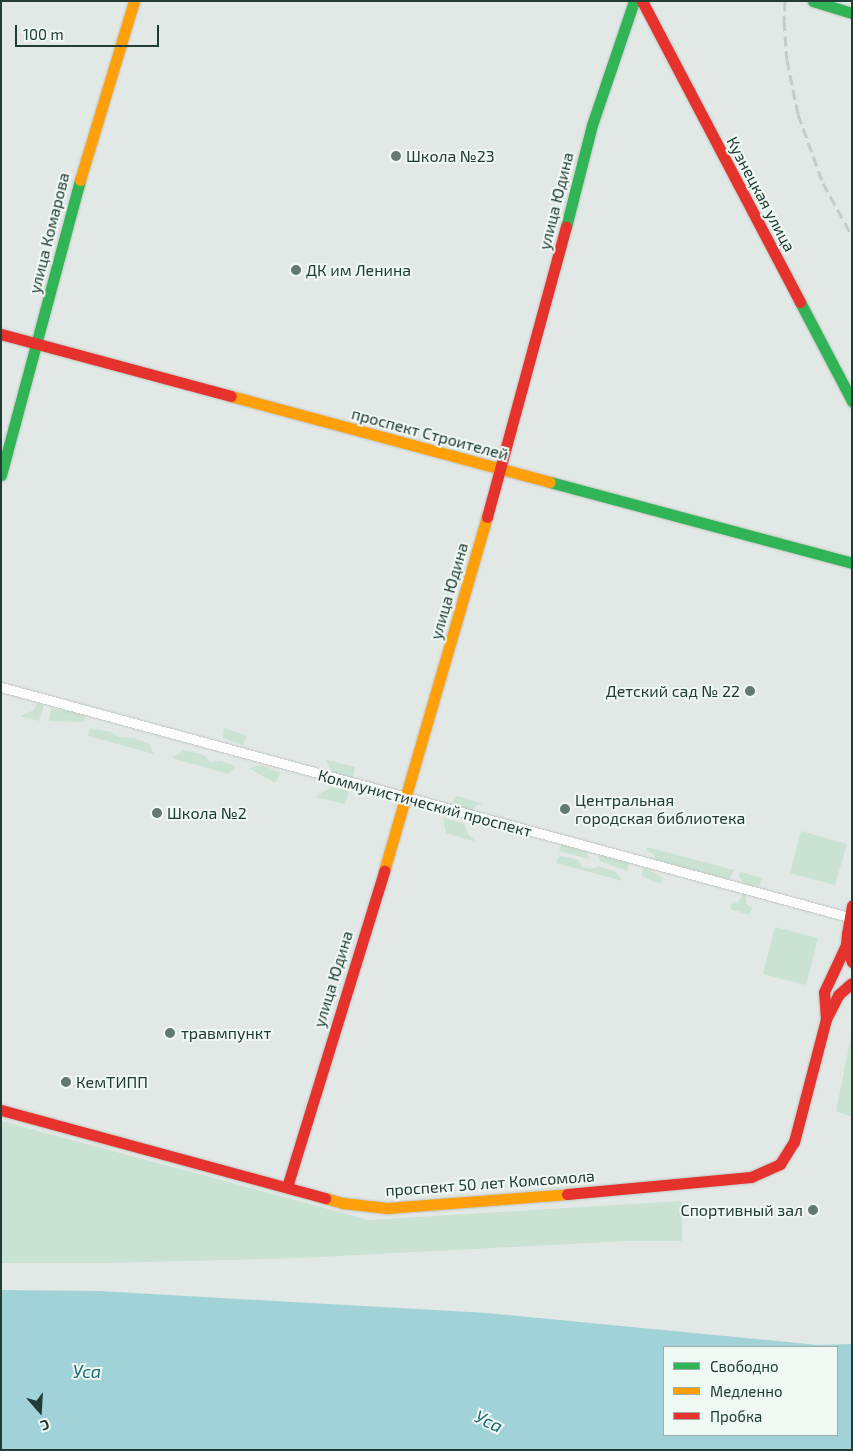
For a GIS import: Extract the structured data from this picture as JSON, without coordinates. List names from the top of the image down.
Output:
{
  "streets": {
    "main road": [
      "Кузнецкая улица",
      "улица Юдина",
      "улица Комарова",
      "проспект Строителей",
      "проспект 50 лет Комсомола"
    ],
    "street": ["Коммунистический проспект"]
  },
  "crossings": [
    ["улица Юдина", "проспект Строителей"],
    ["улица Юдина", "Коммунистический проспект"],
    ["улица Юдина", "проспект 50 лет Комсомола"],
    ["улица Комарова", "проспект Строителей"]
  ],
  "water": ["Уса"],
  "places": [
    "Школа №23",
    "ДК им Ленина",
    "Детский сад № 22",
    "Центральная городская библиотека",
    "Школа №2",
    "травмпункт",
    "КемТИПП",
    "Спортивный зал"
  ],
  "legend": ["Свободно", "Медленно", "Пробка"],
  "scale_bar": "100 m",
  "north": "bottom"
}
